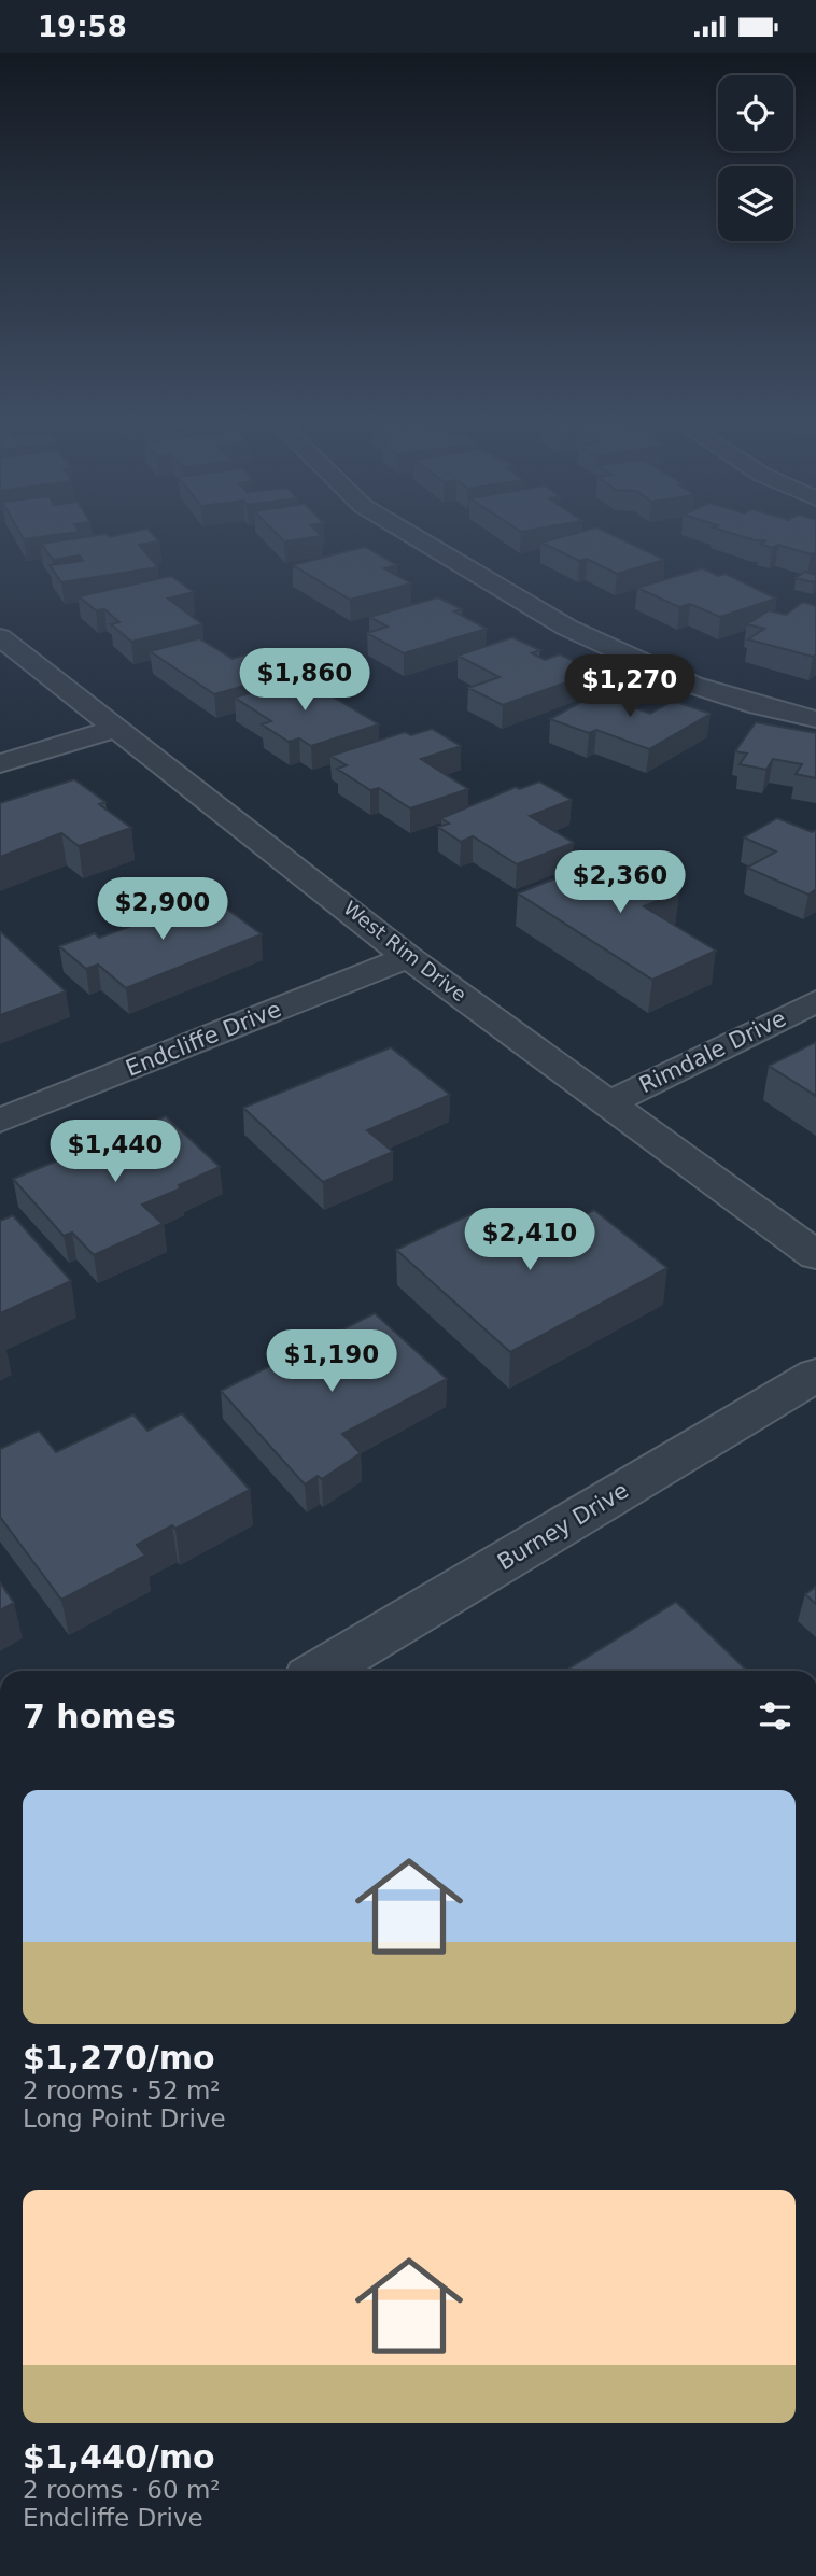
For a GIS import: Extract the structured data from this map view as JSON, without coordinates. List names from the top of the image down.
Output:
{
  "streets": {
    "street": [
      "West Rim Drive",
      "Endcliffe Drive",
      "Rimdale Drive",
      "Burney Drive"
    ]
  },
  "crossings": [
    ["West Rim Drive", "Endcliffe Drive"],
    ["West Rim Drive", "Rimdale Drive"]
  ],
  "page": {
    "status": "19:58",
    "price": [
      "$1,860",
      "$1,270",
      "$2,360",
      "$2,900",
      "$1,440",
      "$2,410",
      "$1,190"
    ],
    "heading": "7 homes",
    "list": [
      {
        "name": "$1,270/mo",
        "note": "2 rooms · 52 m² · Long Point Drive"
      },
      {
        "name": "$1,440/mo",
        "note": "2 rooms · 60 m² · Endcliffe Drive"
      }
    ]
  }
}
